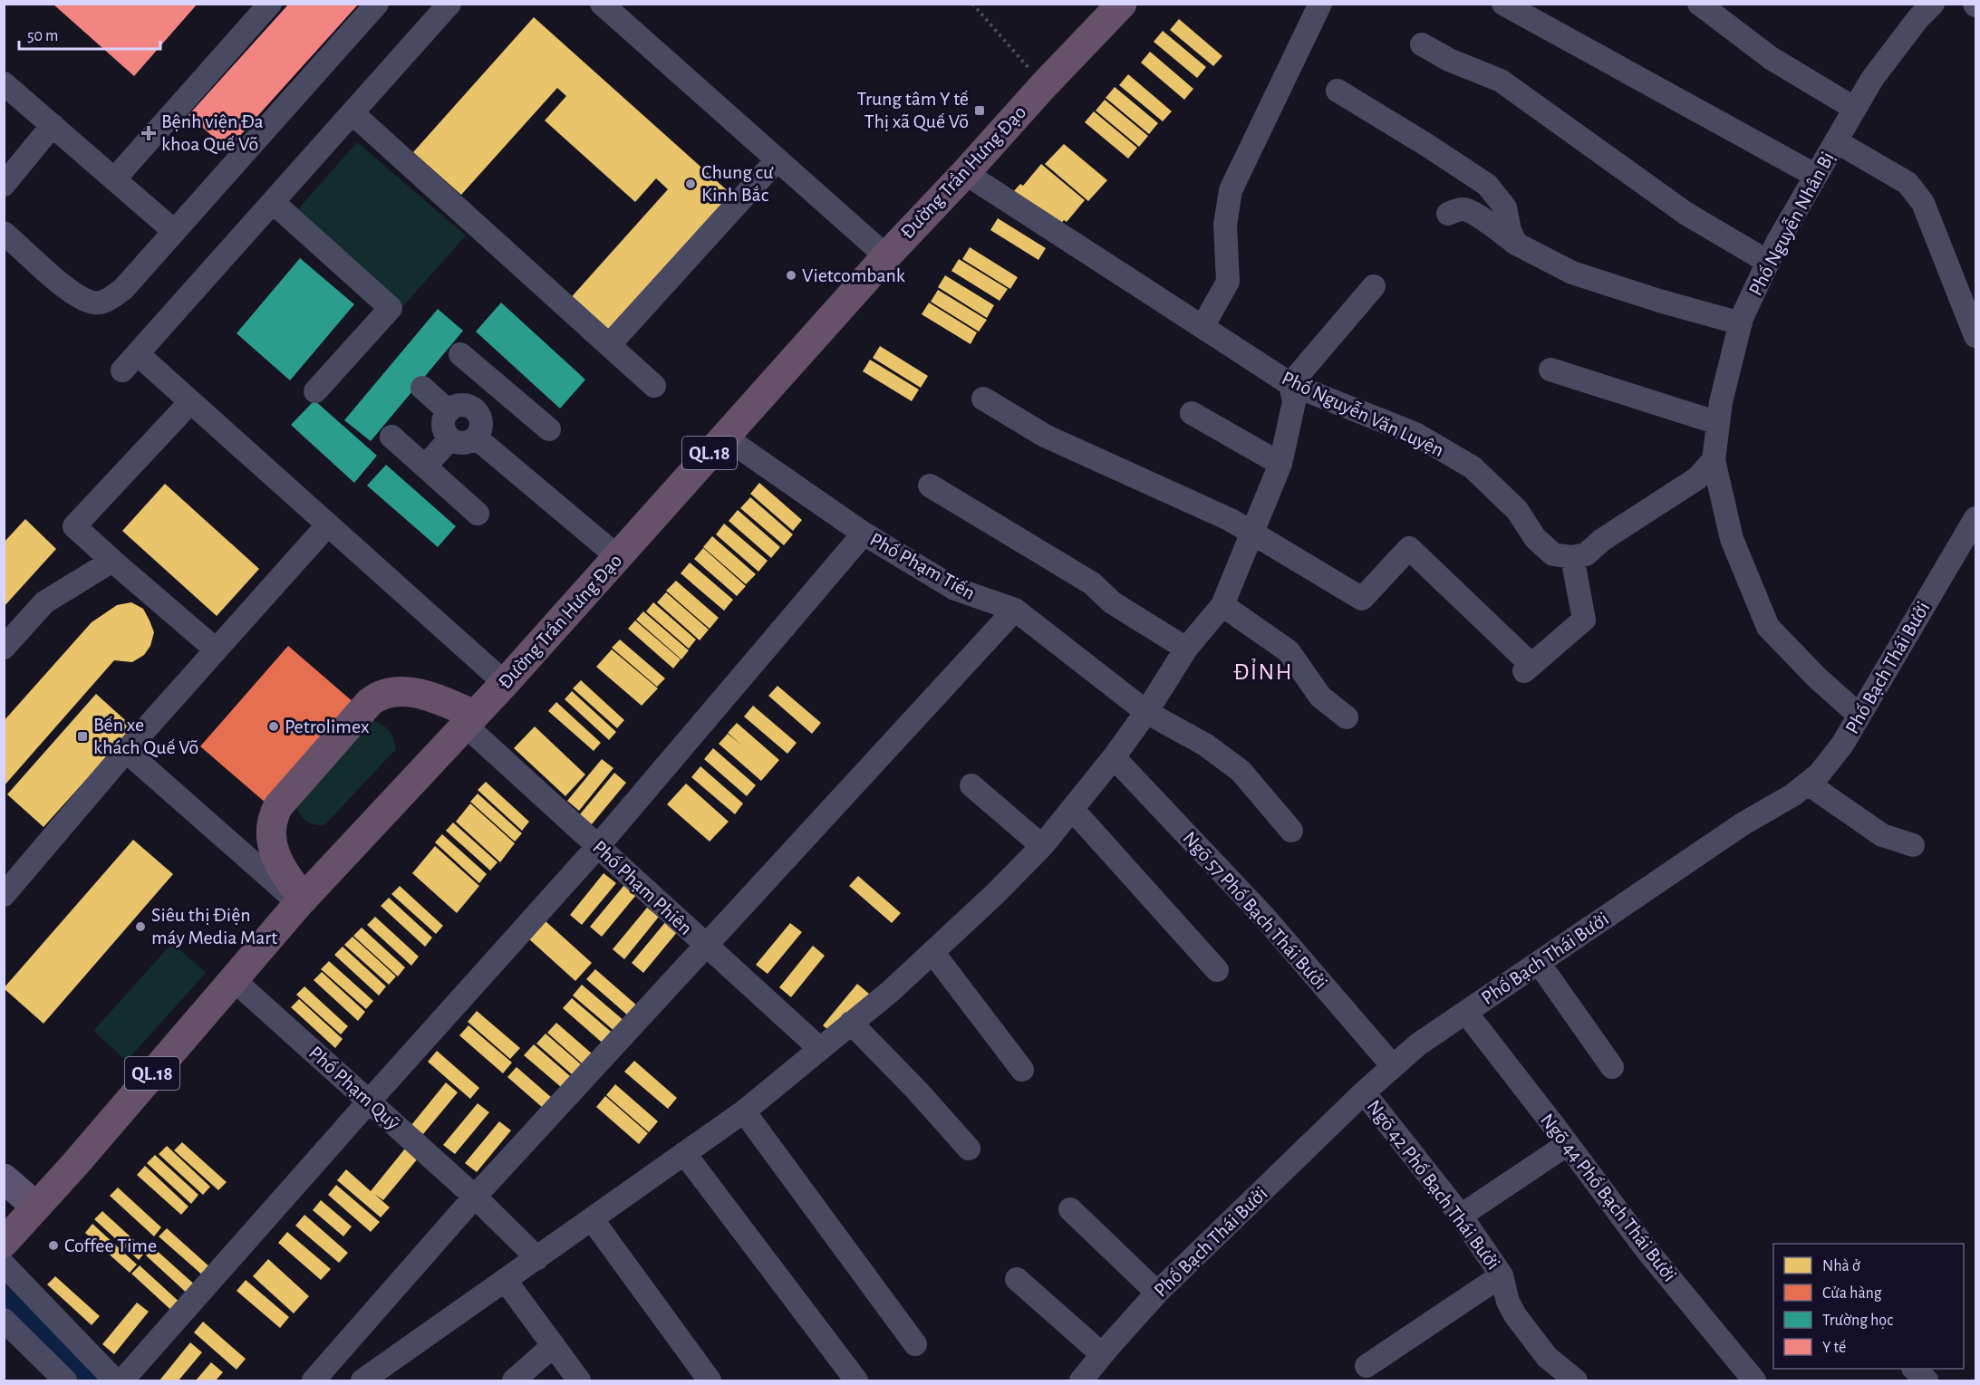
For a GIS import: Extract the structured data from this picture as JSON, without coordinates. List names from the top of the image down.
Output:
{
  "streets": {
    "highway": ["Đường Trần Hưng Đạo", "QL.18"],
    "street": [
      "Phố Nguyễn Nhân Bị",
      "Phố Nguyễn Văn Luyện",
      "Phố Phạm Tiến",
      "Phố Bạch Thái Bưởi",
      "Phố Phạm Phiên",
      "Ngõ 57 Phố Bạch Thái Bưởi",
      "Phố Phạm Quỹ",
      "Ngõ 42 Phố Bạch Thái Bưởi",
      "Ngõ 44 Phố Bạch Thái Bưởi"
    ]
  },
  "crossings": [
    ["Đường Trần Hưng Đạo", "Phố Nguyễn Văn Luyện"],
    ["Đường Trần Hưng Đạo", "Phố Phạm Tiến"],
    ["Đường Trần Hưng Đạo", "Phố Phạm Phiên"],
    ["Đường Trần Hưng Đạo", "Phố Phạm Quỹ"],
    ["Phố Nguyễn Nhân Bị", "Phố Bạch Thái Bưởi"],
    ["Phố Bạch Thái Bưởi", "Ngõ 57 Phố Bạch Thái Bưởi"],
    ["Phố Bạch Thái Bưởi", "Ngõ 42 Phố Bạch Thái Bưởi"],
    ["Phố Bạch Thái Bưởi", "Ngõ 44 Phố Bạch Thái Bưởi"]
  ],
  "districts": ["ĐỈNH"],
  "places": {
    "transit": ["Trung tâm Y tế Thị xã Quế Võ", "Bến xe khách Quế Võ"],
    "health": ["Bệnh viện Đa khoa Quế Võ"],
    "other": [
      "Chung cư Kinh Bắc",
      "Vietcombank",
      "Petrolimex",
      "Siêu thị Điện máy Media Mart",
      "Coffee Time"
    ]
  },
  "legend": [
    "Nhà ở",
    "Cửa hàng",
    "Trường học",
    "Y tế"
  ],
  "scale_bar": "50 m"
}
